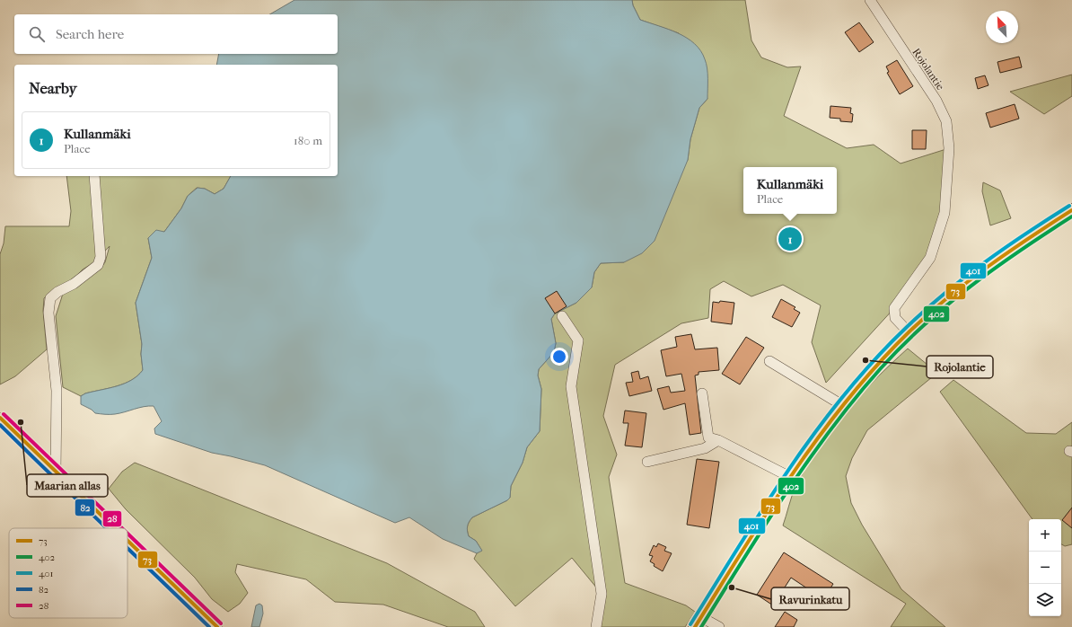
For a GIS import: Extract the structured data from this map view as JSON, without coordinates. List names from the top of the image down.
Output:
{
  "streets": {
    "street": ["Rojolantie"]
  },
  "places": ["Rojolantie", "Maarian allas", "Ravurinkatu"],
  "lines": [
    "transit line 401",
    "transit line 73",
    "transit line 402",
    "transit line 28",
    "transit line 82"
  ],
  "legend": [
    "73",
    "402",
    "401",
    "82",
    "28"
  ],
  "north": "top left",
  "page": {
    "search": "Search here",
    "heading": "Nearby",
    "list": [
      {
        "mark": "1",
        "name": "Kullanmäki",
        "note": "Place",
        "value": "180 m"
      }
    ],
    "popup": ["Kullanmäki", "Place"],
    "pins": "1",
    "map_buttons": ["+", "−"]
  }
}
